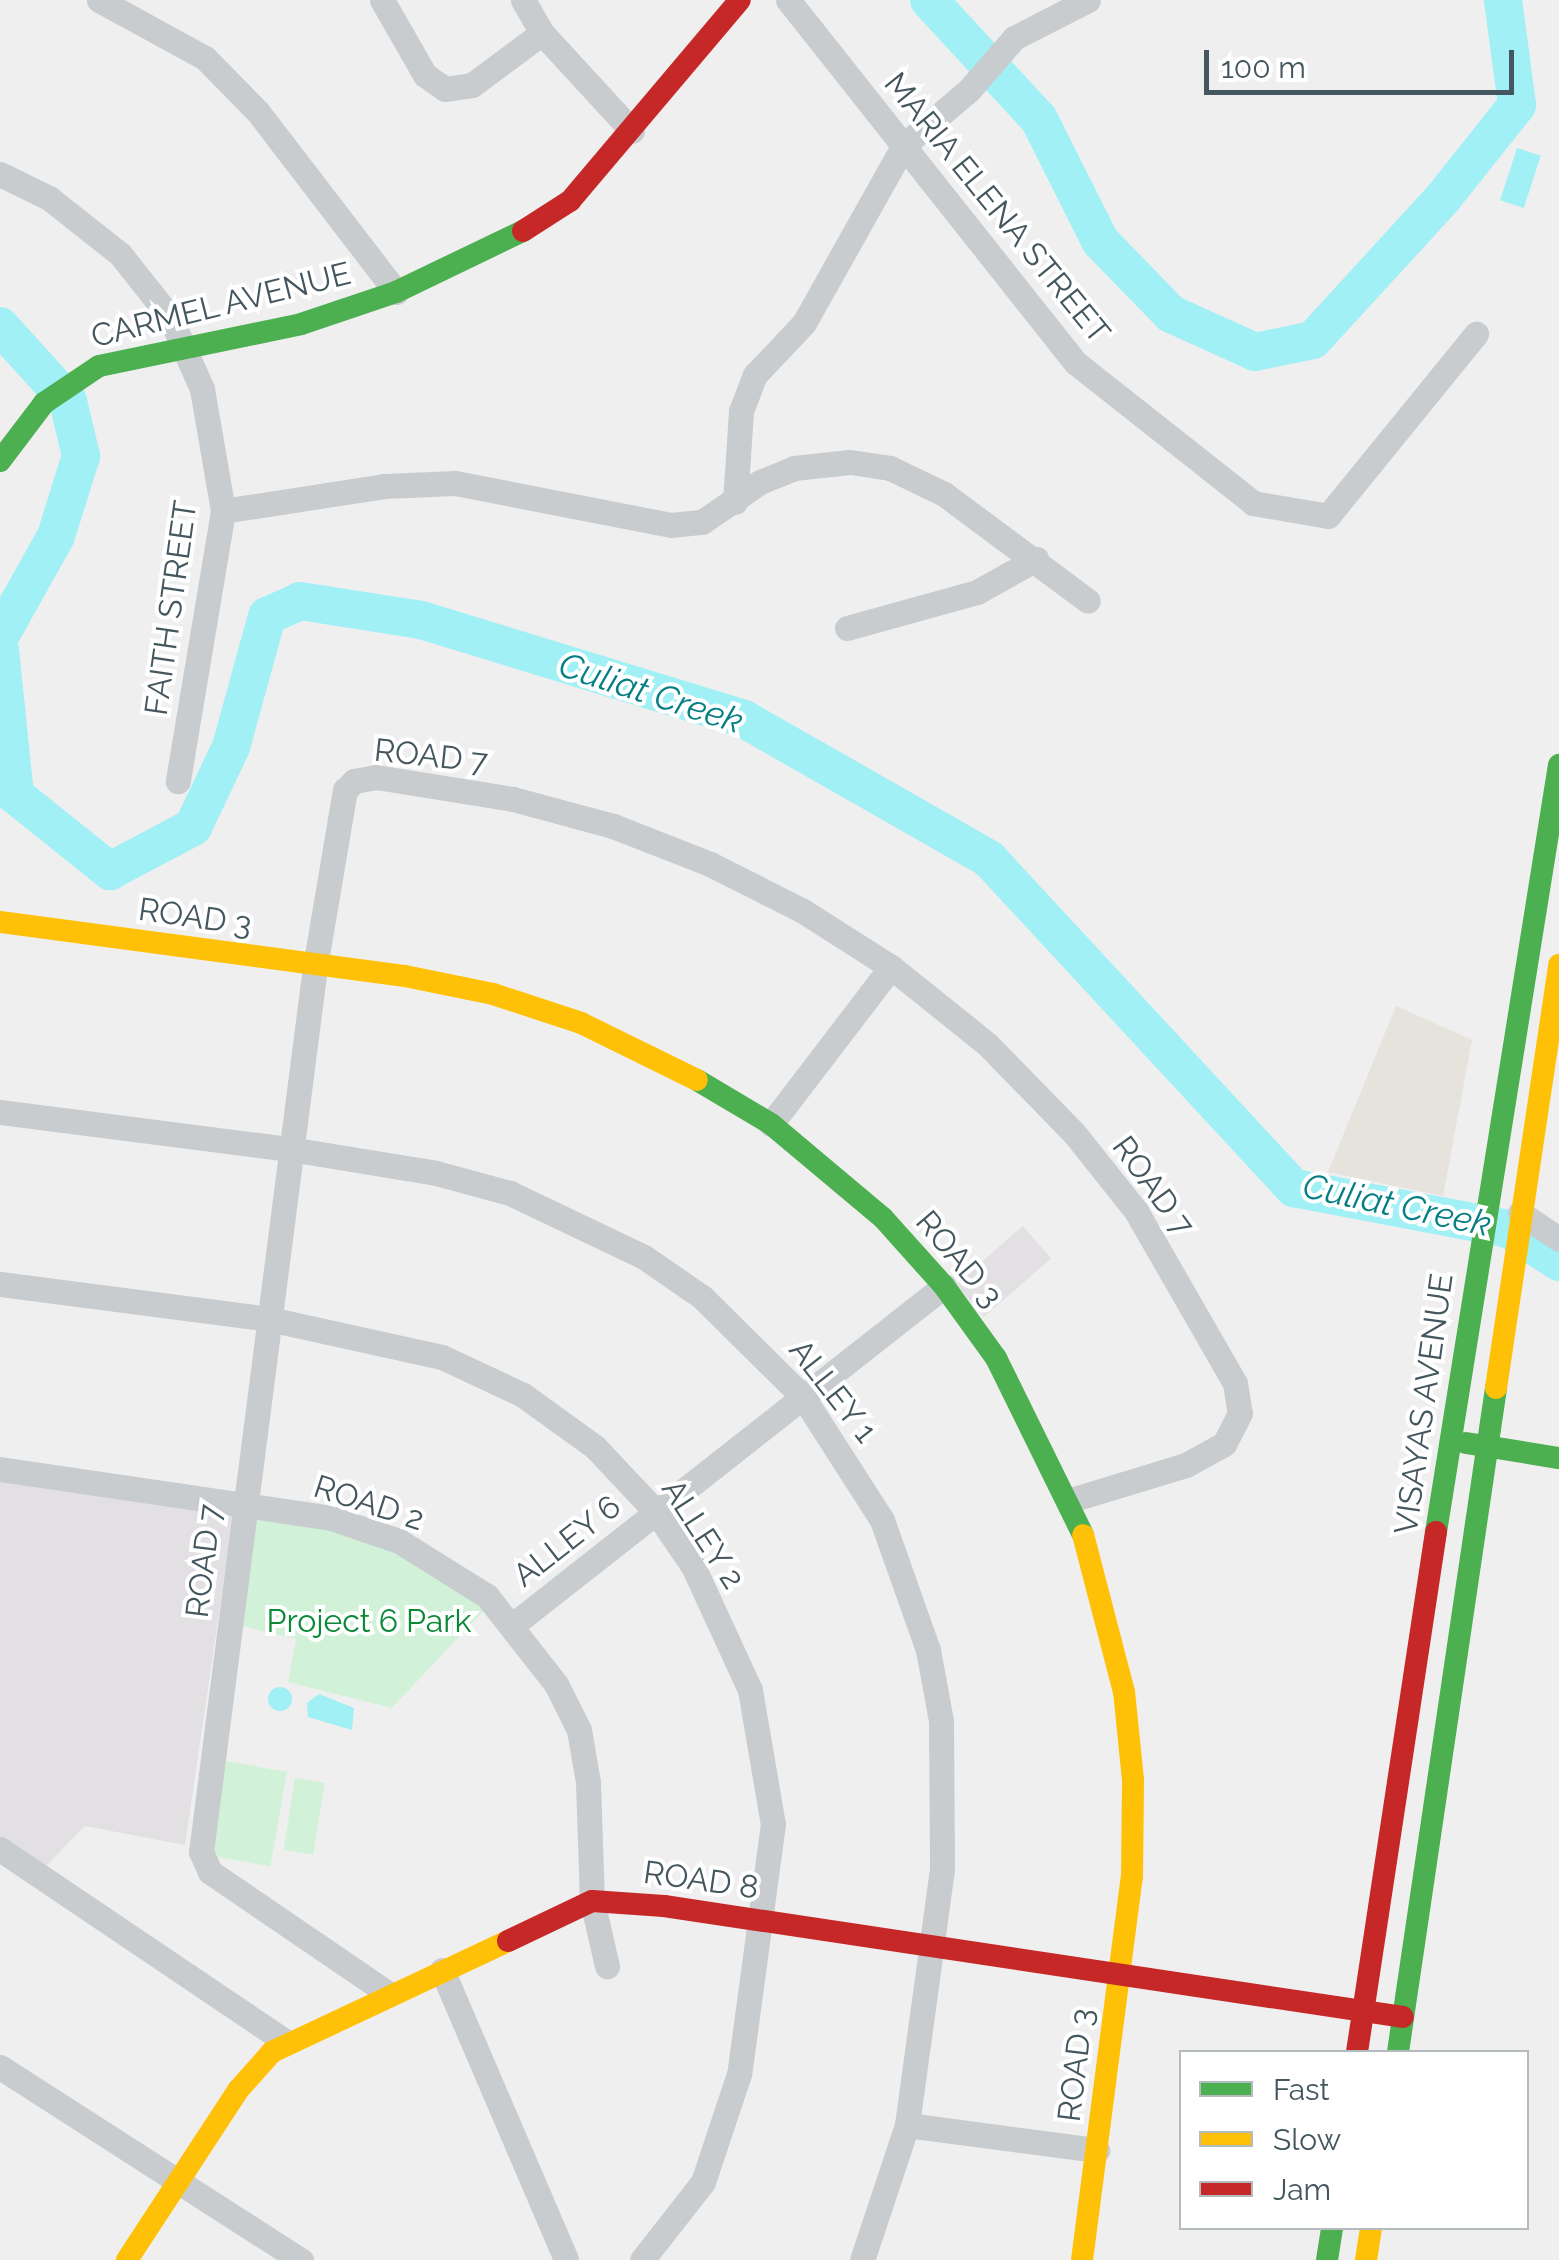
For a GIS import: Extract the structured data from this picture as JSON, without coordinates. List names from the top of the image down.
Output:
{
  "streets": {
    "street": [
      "MARIA ELENA STREET",
      "CARMEL AVENUE",
      "FAITH STREET",
      "ROAD 7",
      "ROAD 3",
      "ALLEY 1",
      "VISAYAS AVENUE",
      "ROAD 2",
      "ALLEY 2",
      "ALLEY 6",
      "ROAD 8"
    ]
  },
  "crossings": [
    ["CARMEL AVENUE", "FAITH STREET"],
    ["ROAD 7", "ROAD 3"],
    ["ROAD 7", "ALLEY 1"],
    ["ROAD 7", "ROAD 2"],
    ["ROAD 7", "ALLEY 2"],
    ["ROAD 3", "ALLEY 6"],
    ["ROAD 3", "ROAD 8"],
    ["ALLEY 1", "ALLEY 6"],
    ["ALLEY 1", "ROAD 8"],
    ["VISAYAS AVENUE", "ROAD 8"],
    ["ROAD 2", "ALLEY 6"],
    ["ROAD 2", "ROAD 8"],
    ["ALLEY 2", "ALLEY 6"],
    ["ALLEY 2", "ROAD 8"]
  ],
  "water": ["Culiat Creek"],
  "parks": ["Project 6 Park"],
  "legend": ["Fast", "Slow", "Jam"],
  "scale_bar": "100 m"
}
